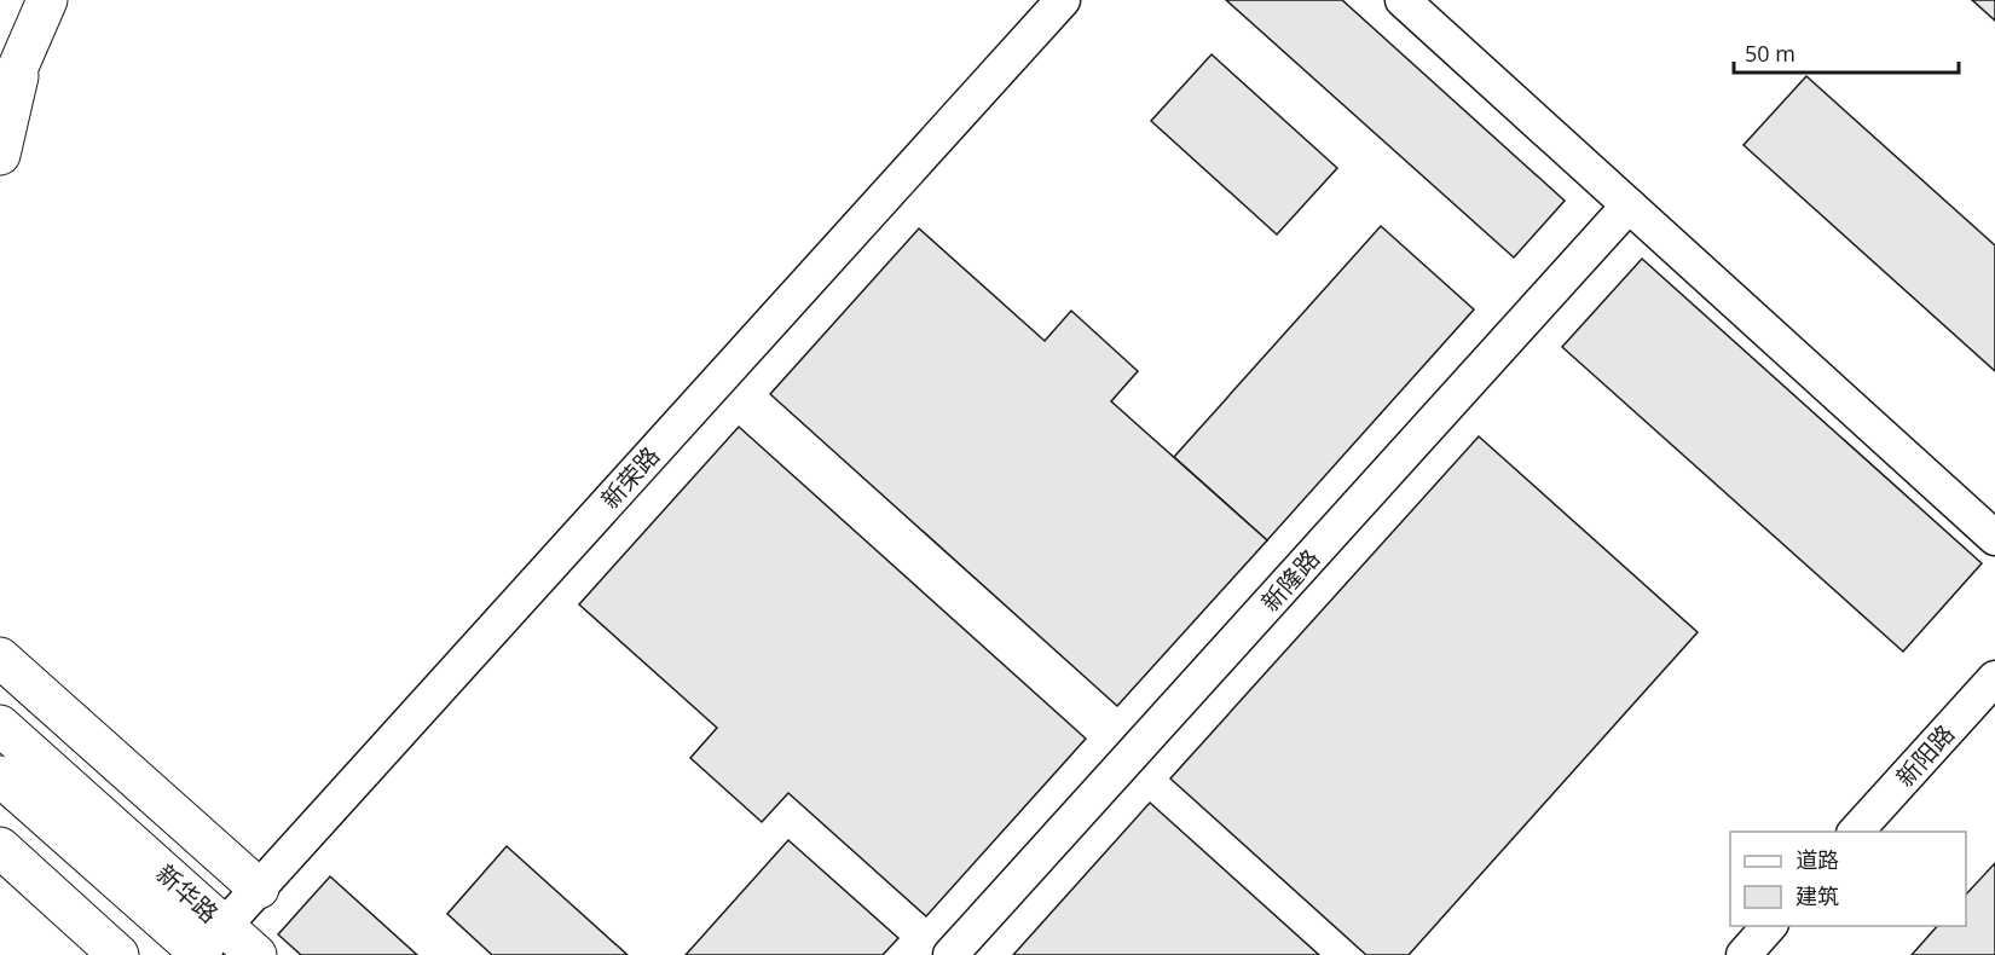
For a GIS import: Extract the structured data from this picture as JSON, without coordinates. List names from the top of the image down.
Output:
{
  "streets": {
    "main road": ["新华路"],
    "street": ["新荣路", "新隆路", "新阳路"]
  },
  "crossings": [
    ["新荣路", "新华路"]
  ],
  "legend": ["道路", "建筑"],
  "scale_bar": "50 m"
}
